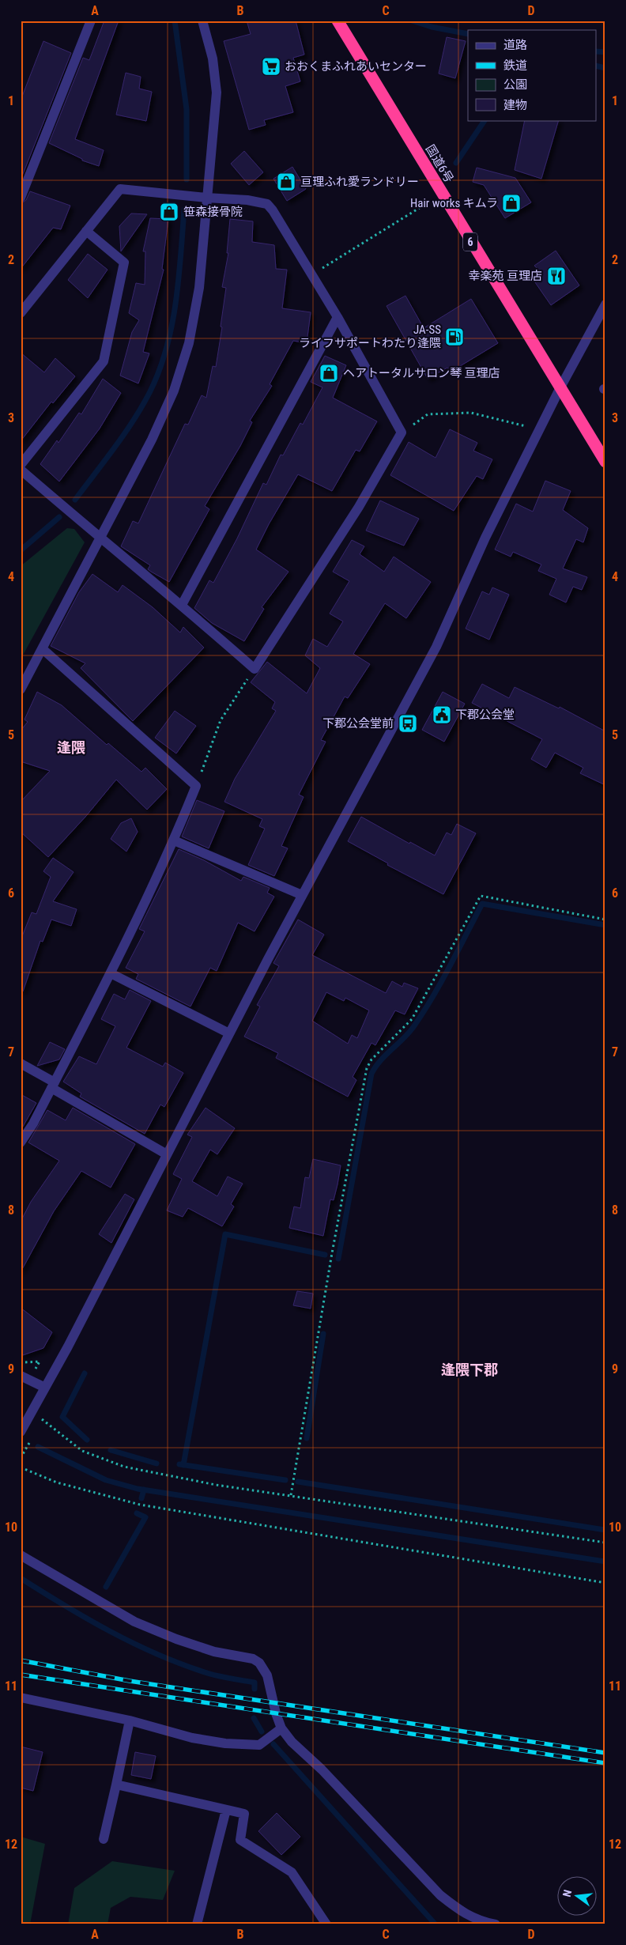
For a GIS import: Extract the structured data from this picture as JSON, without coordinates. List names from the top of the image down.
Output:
{
  "streets": {
    "highway": ["国道6号", "6"]
  },
  "districts": ["逢隈", "逢隈下郡"],
  "places": {
    "supermarket": ["おおくまふれあいセンター"],
    "shop": [
      "亘理ふれ愛ランドリー",
      "Hair works キムラ",
      "笹森接骨院",
      "ヘアトータルサロン琴 亘理店"
    ],
    "restaurant": ["幸楽苑 亘理店"],
    "fuel station": ["JA-SS ライフサポートわたり逢隈"],
    "public building": ["下郡公会堂"],
    "bus stop": ["下郡公会堂前"]
  },
  "legend": [
    "道路",
    "鉄道",
    "公園",
    "建物"
  ],
  "north": "left",
  "grid": {
    "columns": [
      "A",
      "B",
      "C",
      "D"
    ],
    "rows": [
      "1",
      "2",
      "3",
      "4",
      "5",
      "6",
      "7",
      "8",
      "9",
      "10",
      "11",
      "12"
    ]
  }
}
